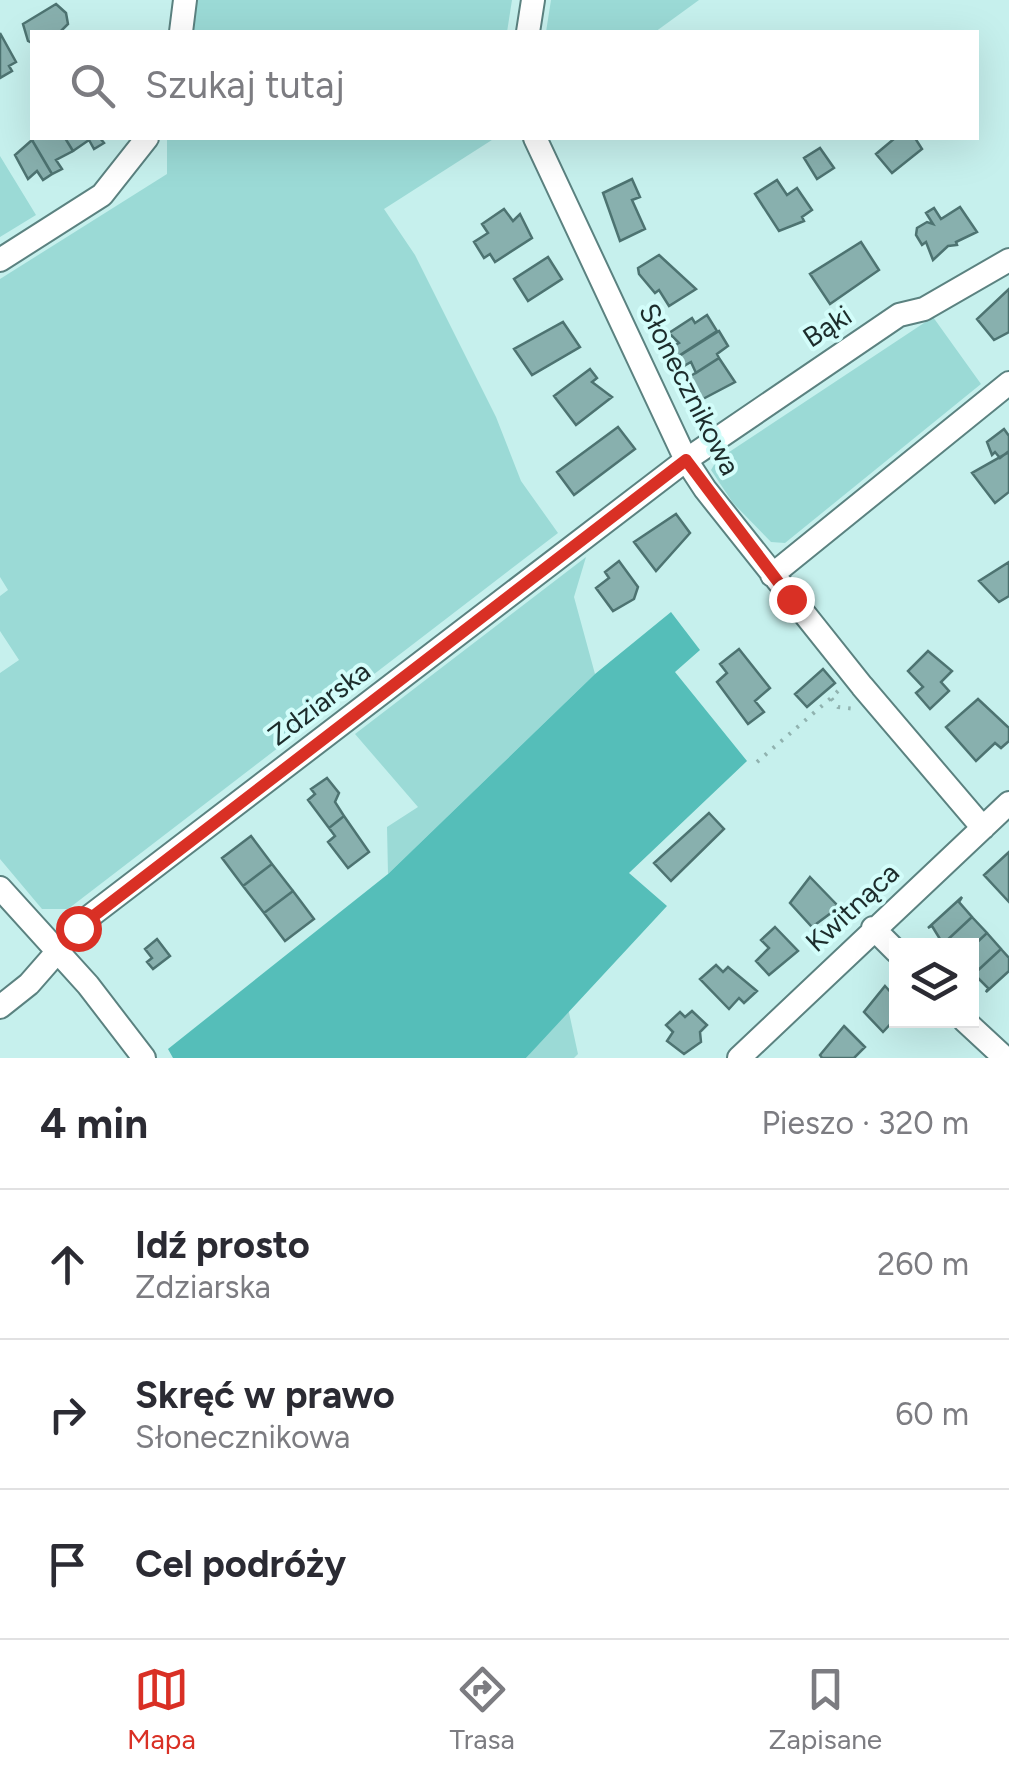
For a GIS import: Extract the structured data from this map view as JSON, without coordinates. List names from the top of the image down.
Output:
{
  "streets": {
    "street": [
      "Bąki",
      "Słonecznikowa",
      "Zdziarska",
      "Kwitnąca"
    ]
  },
  "crossings": [
    ["Bąki", "Słonecznikowa"],
    ["Bąki", "Zdziarska"],
    ["Słonecznikowa", "Zdziarska"],
    ["Słonecznikowa", "Kwitnąca"]
  ],
  "page": {
    "search": "Szukaj tutaj",
    "heading": ["4 min", "Pieszo · 320 m"],
    "list": [
      ["Idź prosto", "Zdziarska", "260 m"],
      ["Skręć w prawo", "Słonecznikowa", "60 m"],
      "Cel podróży"
    ],
    "nav": ["Mapa", "Trasa", "Zapisane"]
  }
}
